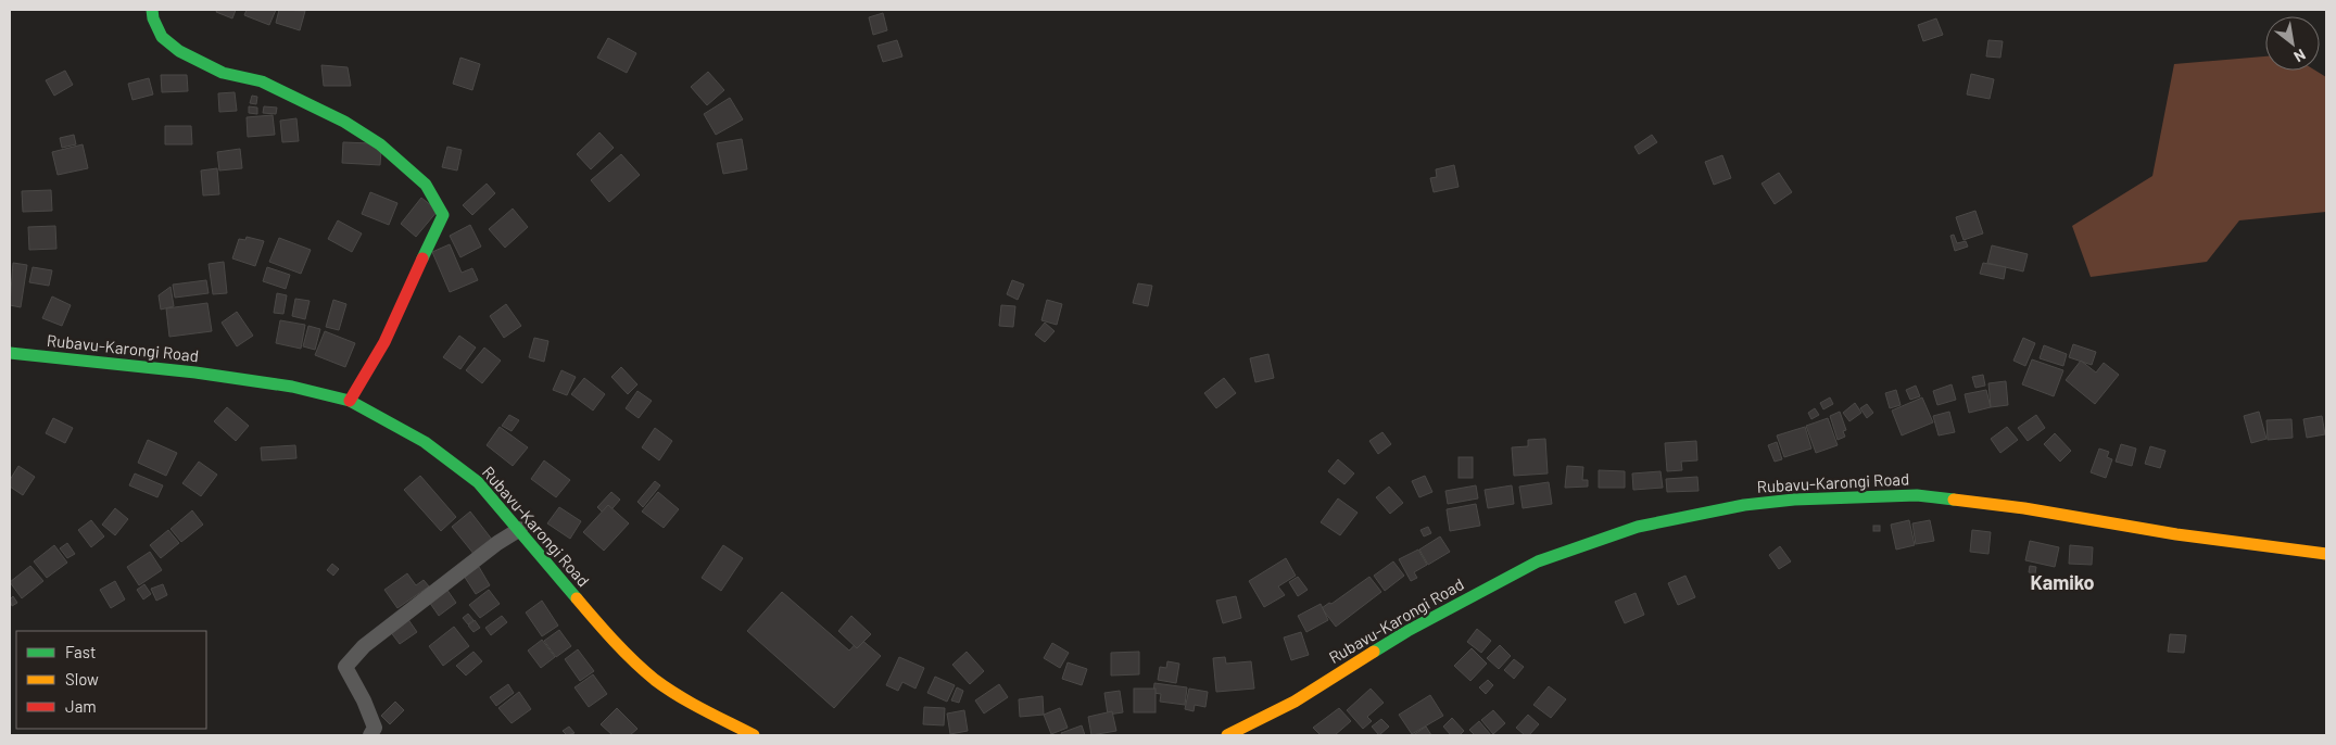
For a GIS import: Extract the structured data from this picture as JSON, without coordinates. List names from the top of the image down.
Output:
{
  "streets": {
    "main road": ["Rubavu-Karongi Road"]
  },
  "districts": ["Kamiko"],
  "legend": ["Fast", "Slow", "Jam"],
  "north": "bottom right"
}
